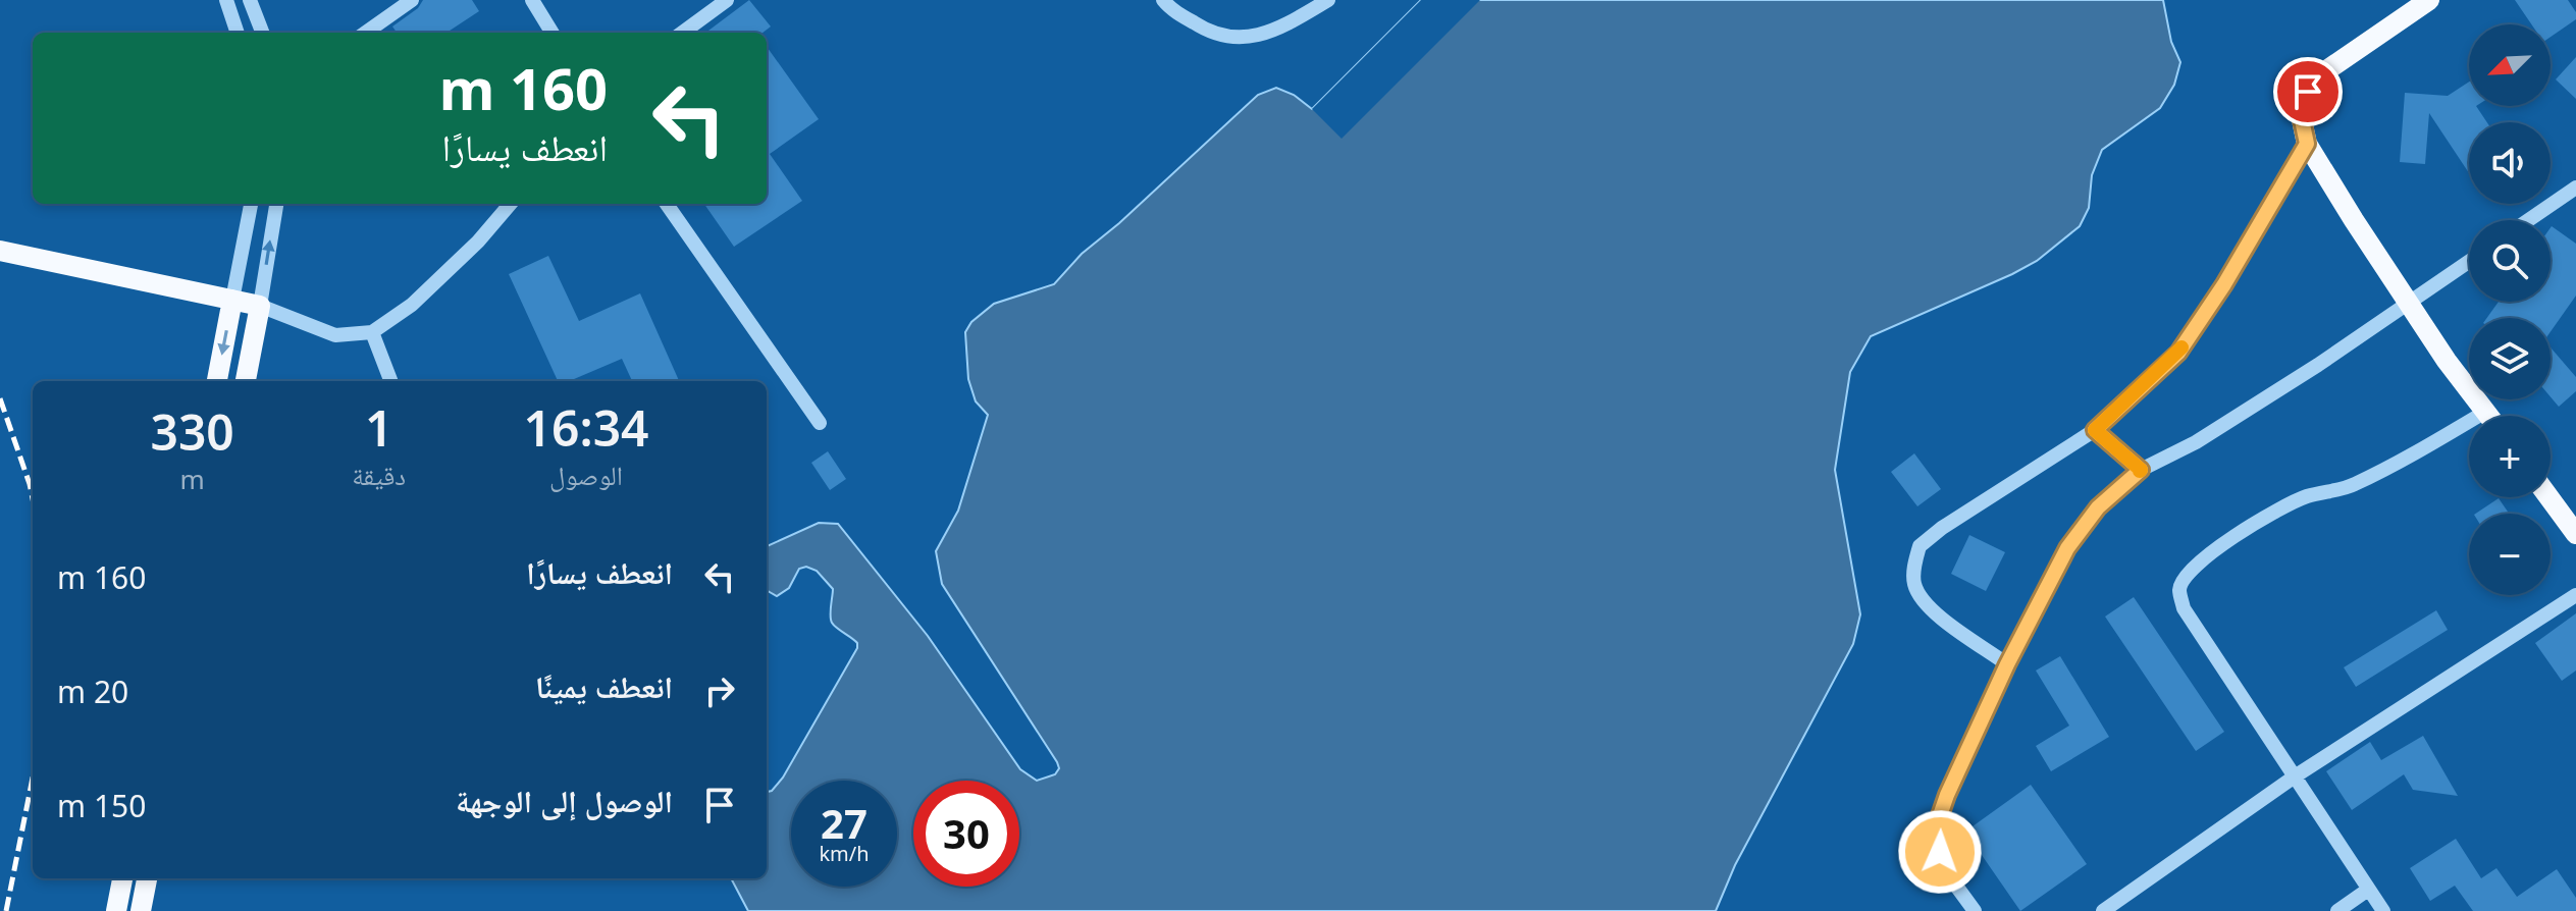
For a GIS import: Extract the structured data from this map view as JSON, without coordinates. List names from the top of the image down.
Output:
{
  "north": "bottom left",
  "page": {
    "map_buttons": ["+", "−"],
    "turn": ["160 m", "انعطف يسارًا"],
    "eta": [
      "16:34",
      "الوصول",
      "1",
      "دقيقة",
      "330",
      "m"
    ],
    "list": [
      {
        "name": "انعطف يسارًا",
        "value": "160 m"
      },
      {
        "name": "انعطف يمينًا",
        "value": "20 m"
      },
      {
        "name": "الوصول إلى الوجهة",
        "value": "150 m"
      }
    ],
    "speed": "27 km/h",
    "limit": "30"
  }
}
